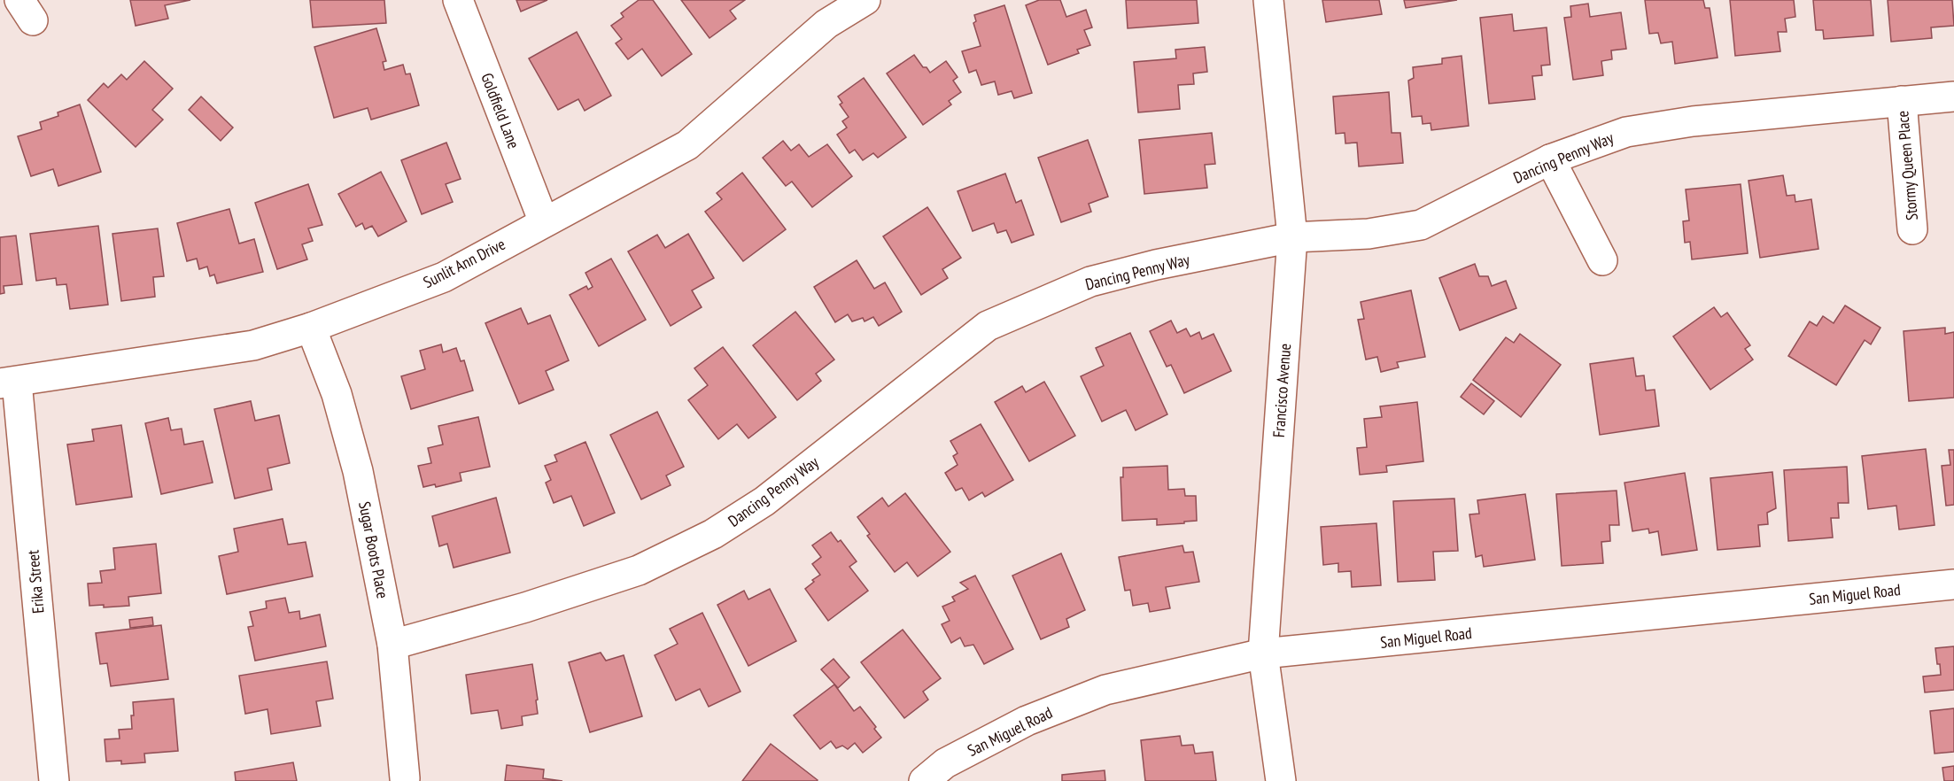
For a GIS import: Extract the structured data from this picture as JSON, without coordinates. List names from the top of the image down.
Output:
{
  "streets": {
    "street": [
      "Goldfield Lane",
      "Dancing Penny Way",
      "Stormy Queen Place",
      "Sunlit Ann Drive",
      "Francisco Avenue",
      "Sugar Boots Place",
      "Erika Street",
      "San Miguel Road"
    ]
  },
  "crossings": [
    ["Goldfield Lane", "Sunlit Ann Drive"],
    ["Dancing Penny Way", "Stormy Queen Place"],
    ["Dancing Penny Way", "Francisco Avenue"],
    ["Dancing Penny Way", "Sugar Boots Place"],
    ["Sunlit Ann Drive", "Sugar Boots Place"],
    ["Sunlit Ann Drive", "Erika Street"],
    ["Francisco Avenue", "San Miguel Road"]
  ]
}
